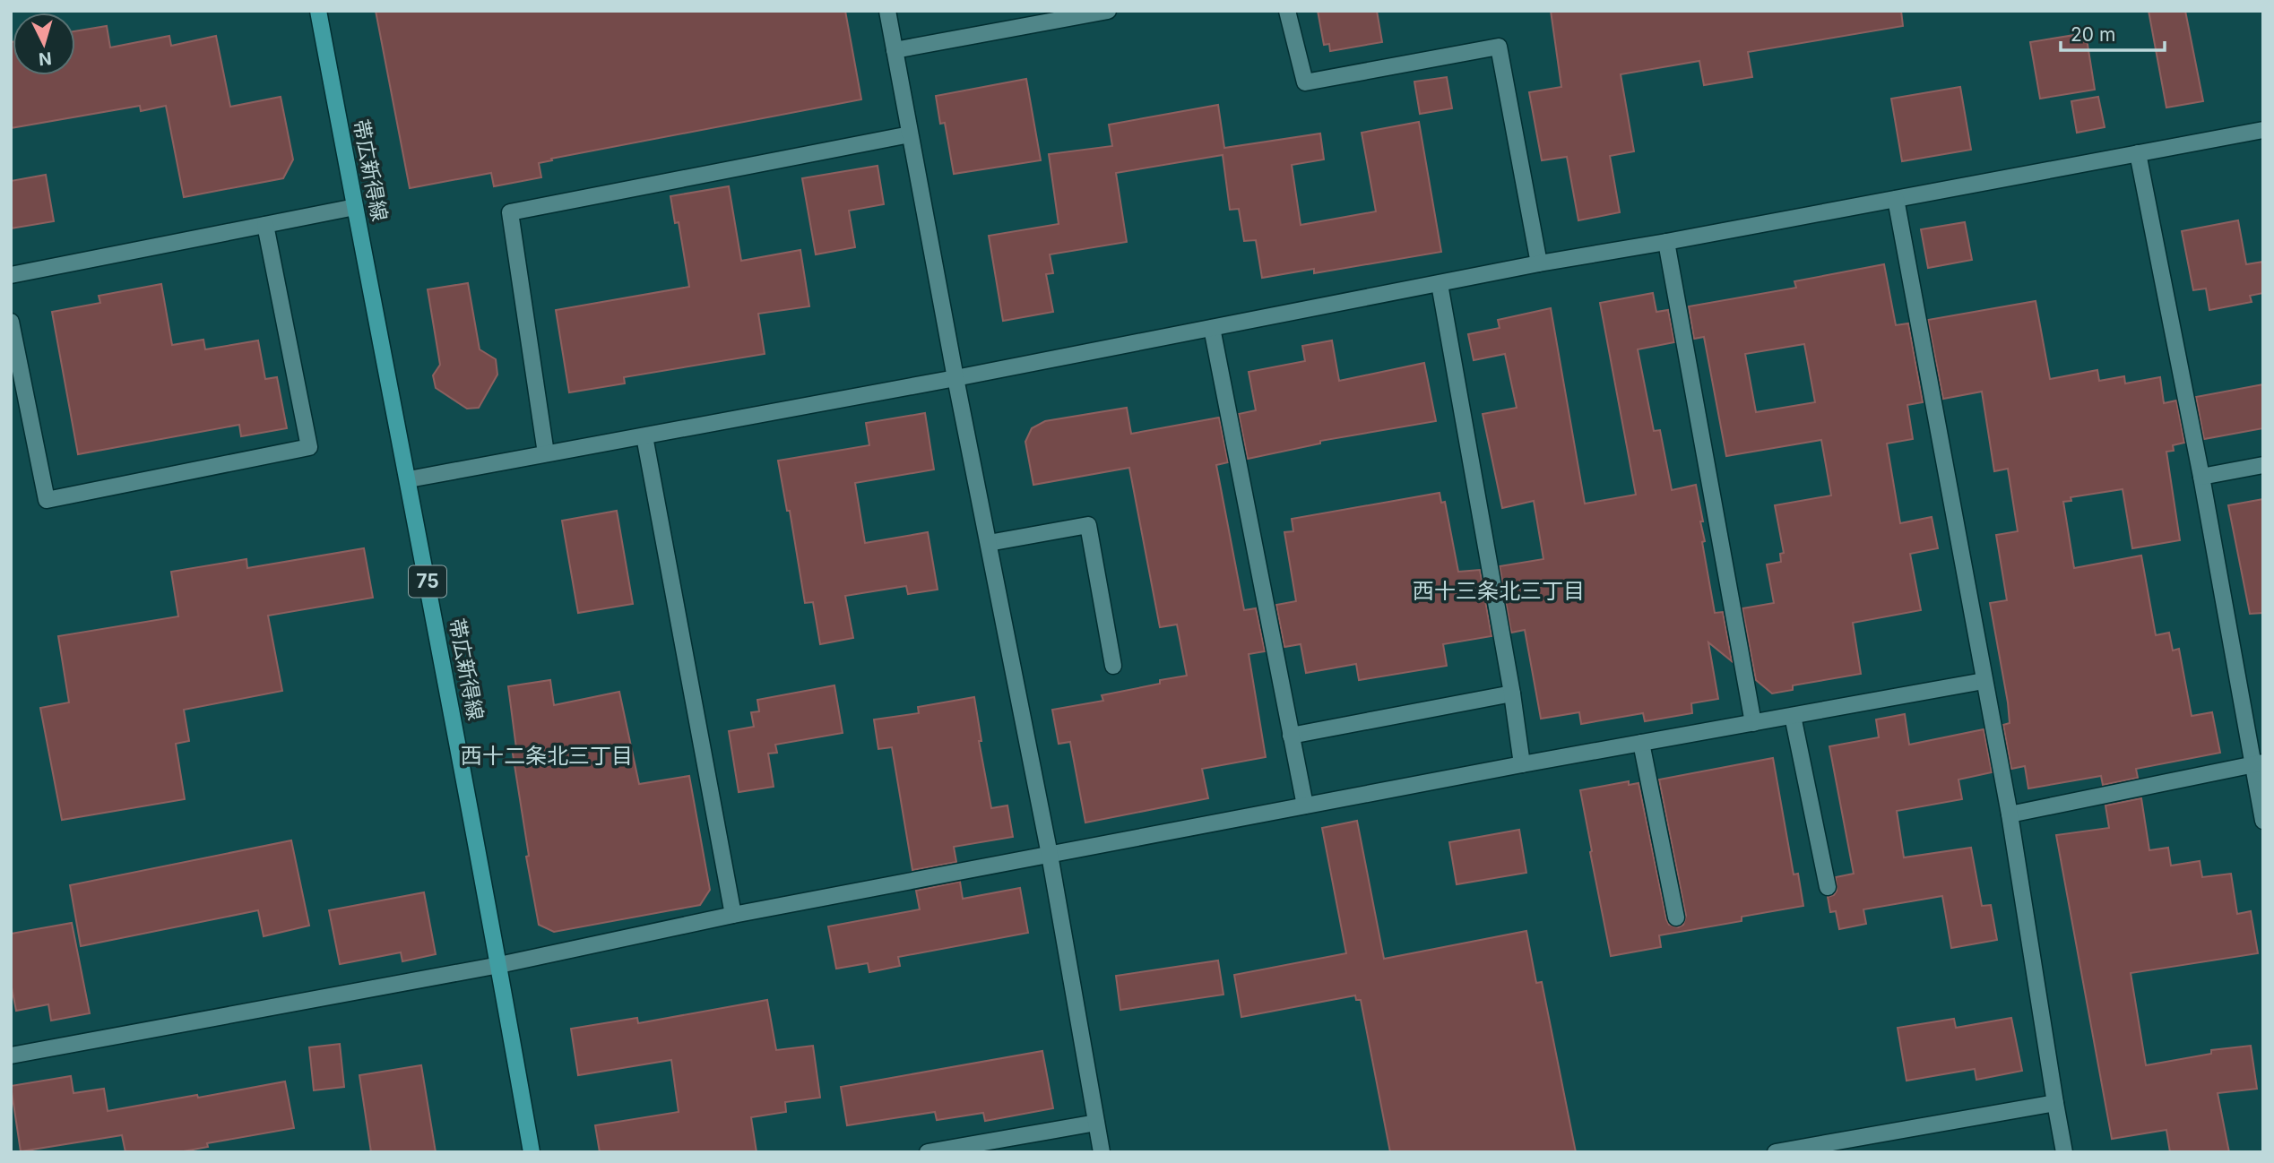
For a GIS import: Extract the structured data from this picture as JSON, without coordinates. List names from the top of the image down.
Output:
{
  "streets": {
    "main road": ["帯広新得線", "75"]
  },
  "districts": ["西十三条北三丁目", "西十二条北三丁目"],
  "scale_bar": "20 m",
  "north": "bottom"
}
